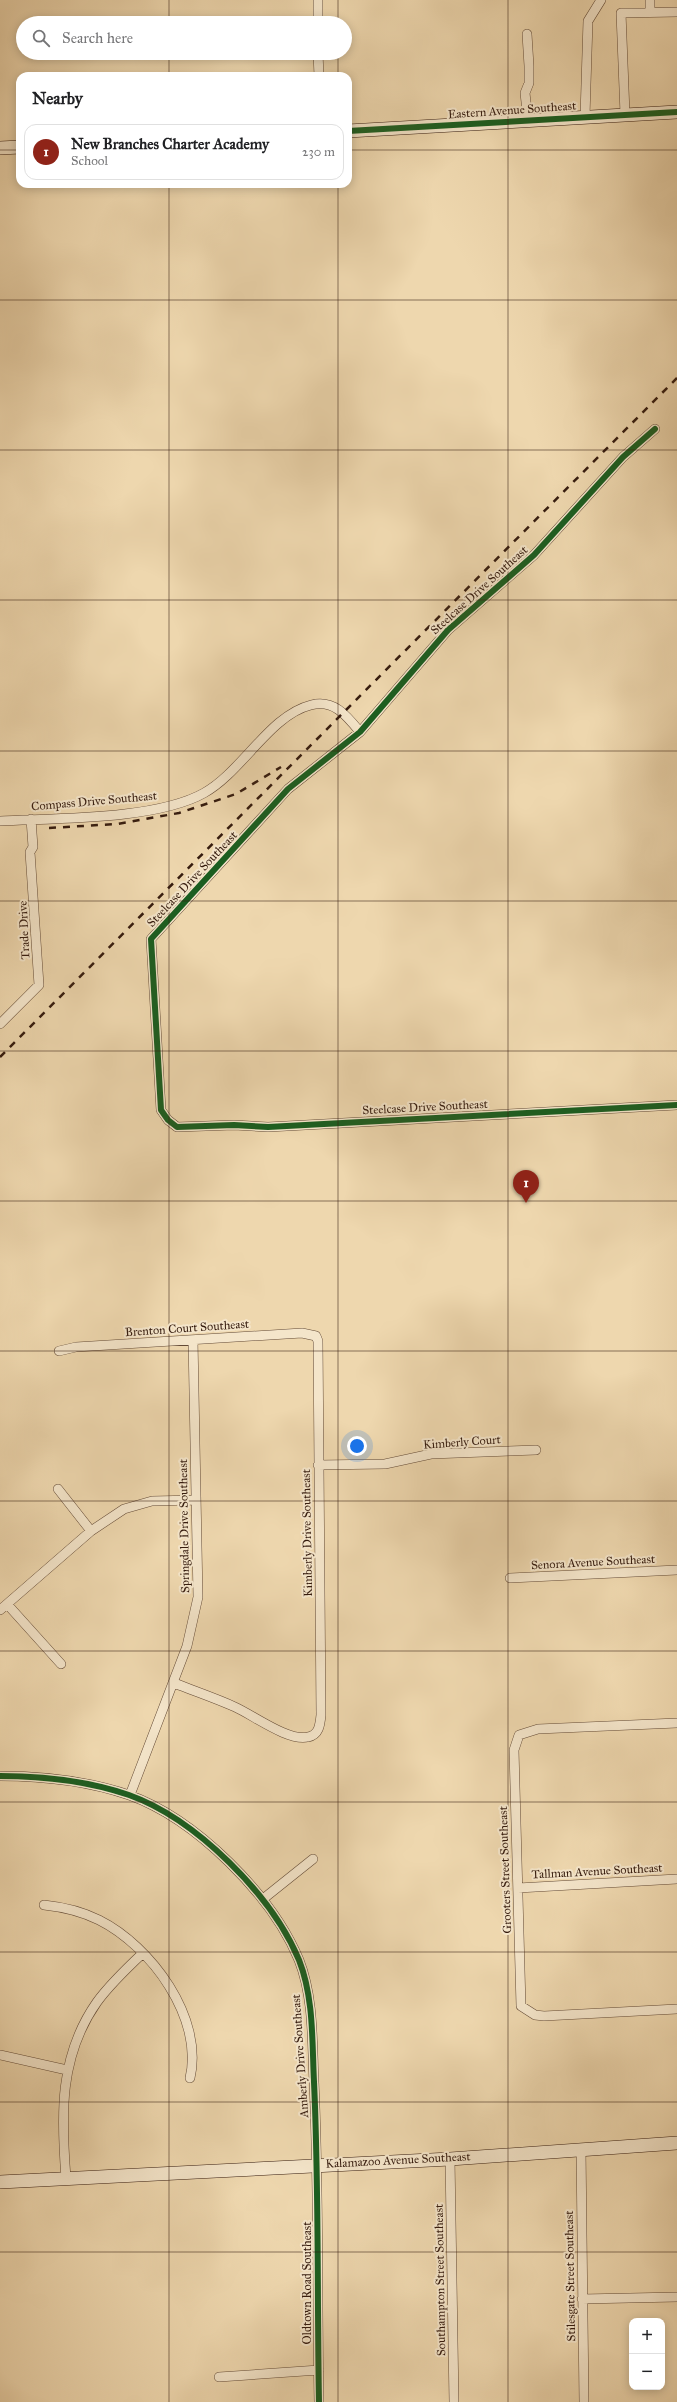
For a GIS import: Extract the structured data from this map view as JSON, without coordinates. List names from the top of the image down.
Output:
{
  "streets": {
    "main road": ["Eastern Avenue Southeast", "Kalamazoo Avenue Southeast"],
    "street": [
      "Steelcase Drive Southeast",
      "Compass Drive Southeast",
      "Trade Drive",
      "Brenton Court Southeast",
      "Kimberly Court",
      "Springdale Drive Southeast",
      "Kimberly Drive Southeast",
      "Senora Avenue Southeast",
      "Grooters Street Southeast",
      "Tallman Avenue Southeast",
      "Amberly Drive Southeast",
      "Stilesgate Street Southeast",
      "Southampton Street Southeast",
      "Oldtown Road Southeast"
    ]
  },
  "crossings": [
    ["Steelcase Drive Southeast", "Compass Drive Southeast"],
    ["Compass Drive Southeast", "Trade Drive"],
    ["Brenton Court Southeast", "Springdale Drive Southeast"],
    ["Brenton Court Southeast", "Kimberly Drive Southeast"],
    ["Kimberly Court", "Kimberly Drive Southeast"],
    ["Springdale Drive Southeast", "Kimberly Drive Southeast"],
    ["Springdale Drive Southeast", "Amberly Drive Southeast"],
    ["Grooters Street Southeast", "Tallman Avenue Southeast"],
    ["Amberly Drive Southeast", "Kalamazoo Avenue Southeast"],
    ["Amberly Drive Southeast", "Oldtown Road Southeast"],
    ["Kalamazoo Avenue Southeast", "Stilesgate Street Southeast"],
    ["Kalamazoo Avenue Southeast", "Southampton Street Southeast"],
    ["Kalamazoo Avenue Southeast", "Oldtown Road Southeast"]
  ],
  "page": {
    "search": "Search here",
    "heading": "Nearby",
    "list": [
      {
        "mark": "1",
        "name": "New Branches Charter Academy",
        "note": "School",
        "value": "230 m"
      }
    ],
    "pins": "1",
    "map_buttons": ["+", "−"]
  }
}
